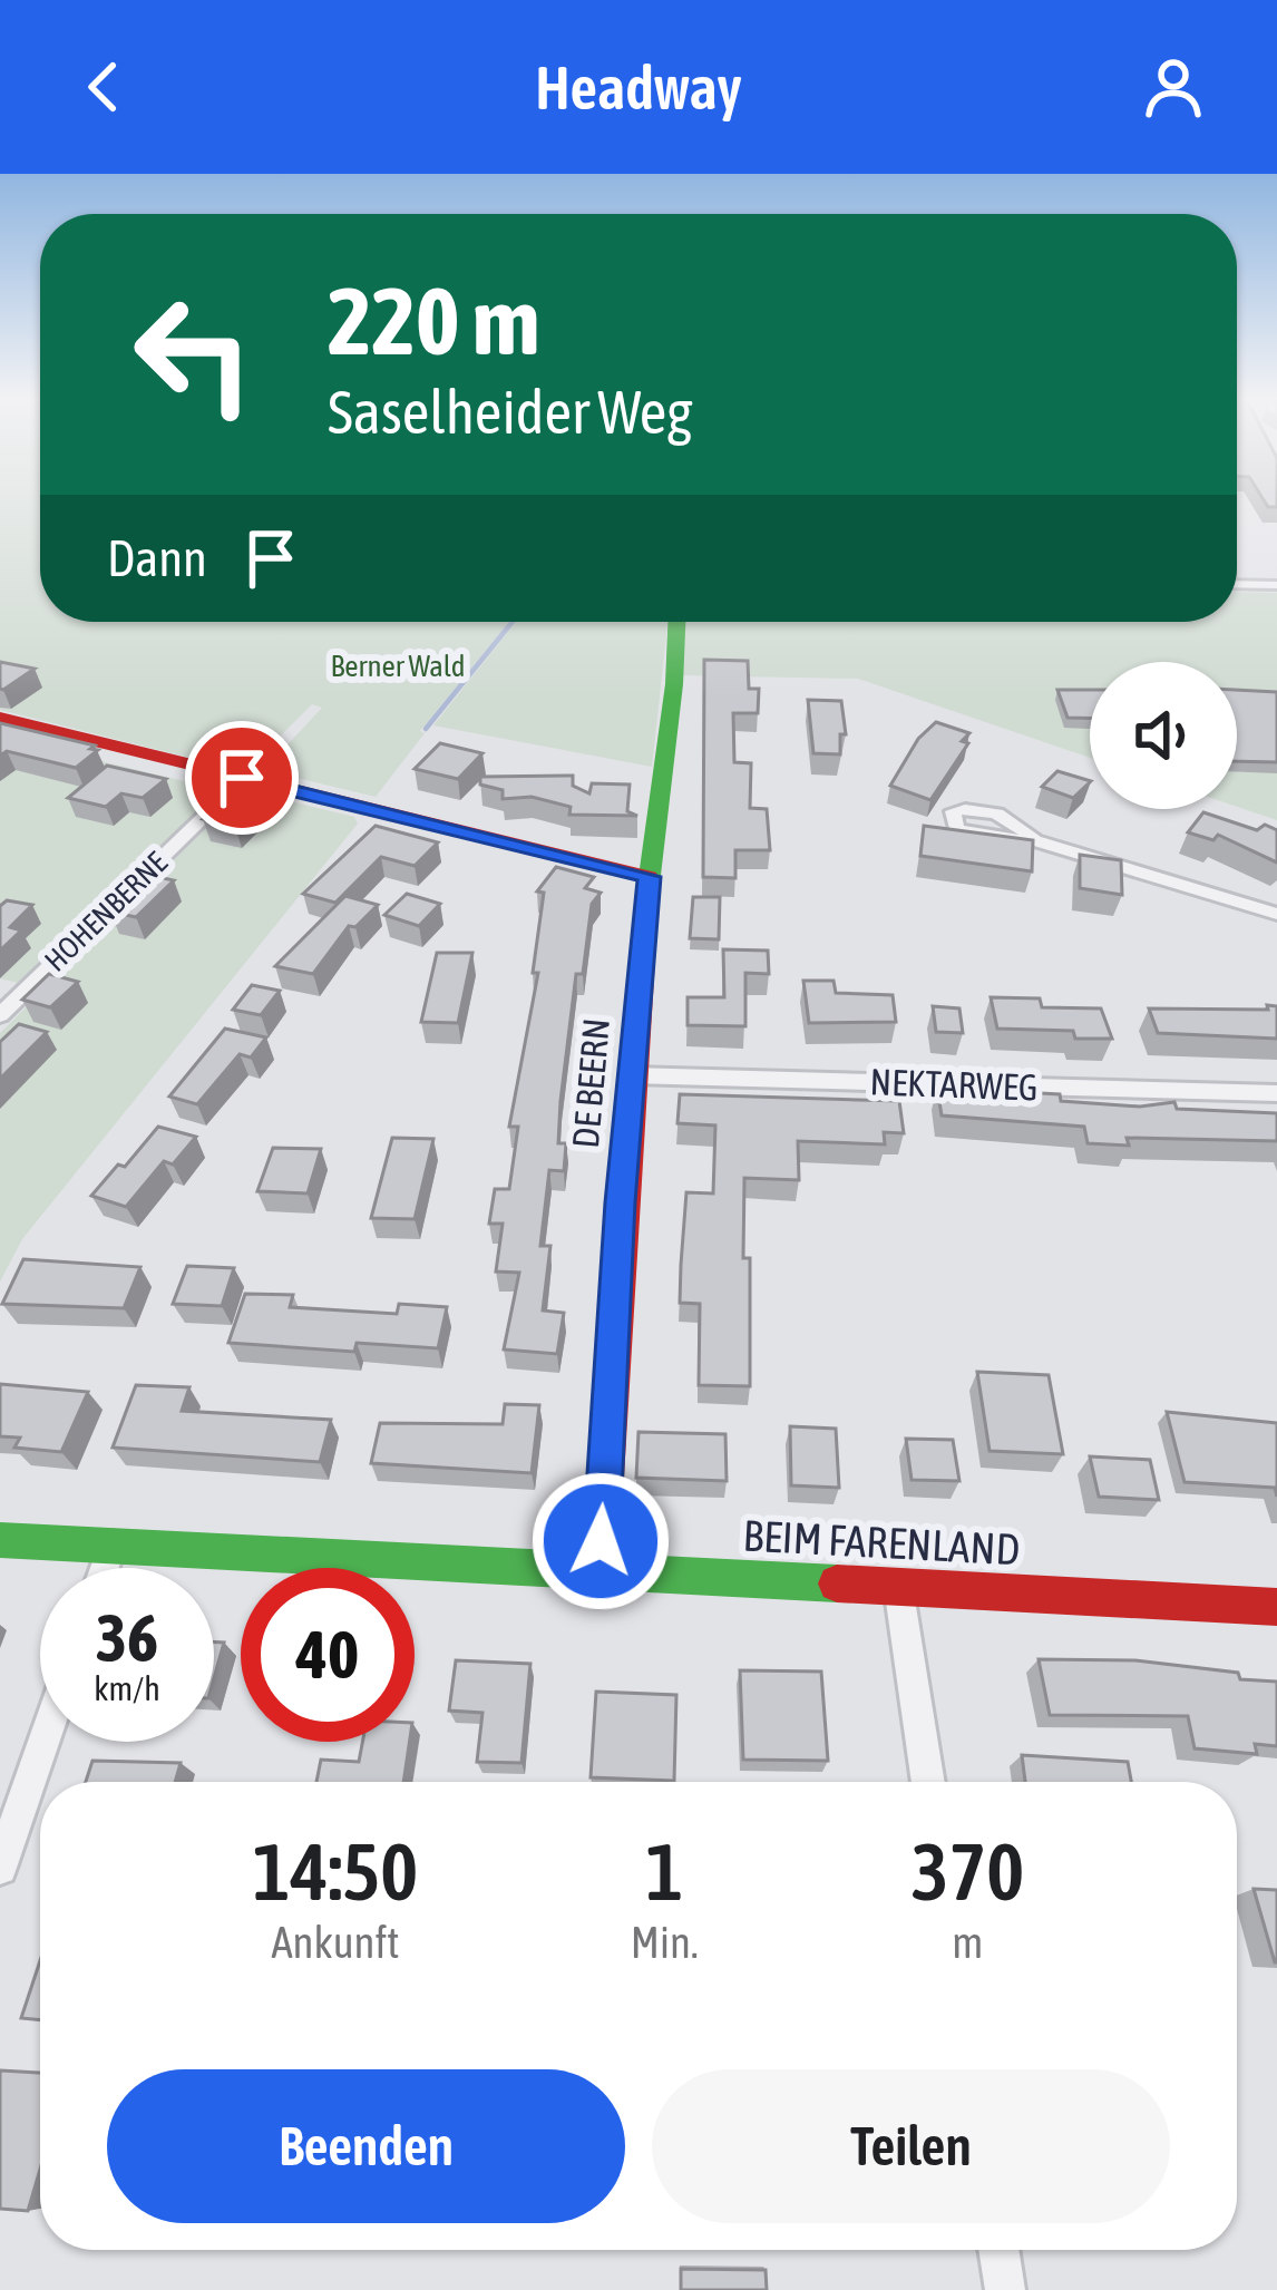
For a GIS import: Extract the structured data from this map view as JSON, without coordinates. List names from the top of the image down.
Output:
{
  "streets": {
    "street": [
      "HOHENBERNE",
      "DE BEERN",
      "NEKTARWEG",
      "BEIM FARENLAND"
    ]
  },
  "crossings": [
    ["DE BEERN", "NEKTARWEG"],
    ["DE BEERN", "BEIM FARENLAND"]
  ],
  "parks": ["Berner Wald"],
  "page": {
    "header": "Headway",
    "turn": ["220 m", "Saselheider Weg"],
    "then": "Dann",
    "speed": "36 km/h",
    "limit": "40",
    "eta": [
      "14:50",
      "Ankunft",
      "1",
      "Min.",
      "370",
      "m"
    ],
    "buttons": ["Beenden", "Teilen"]
  }
}
